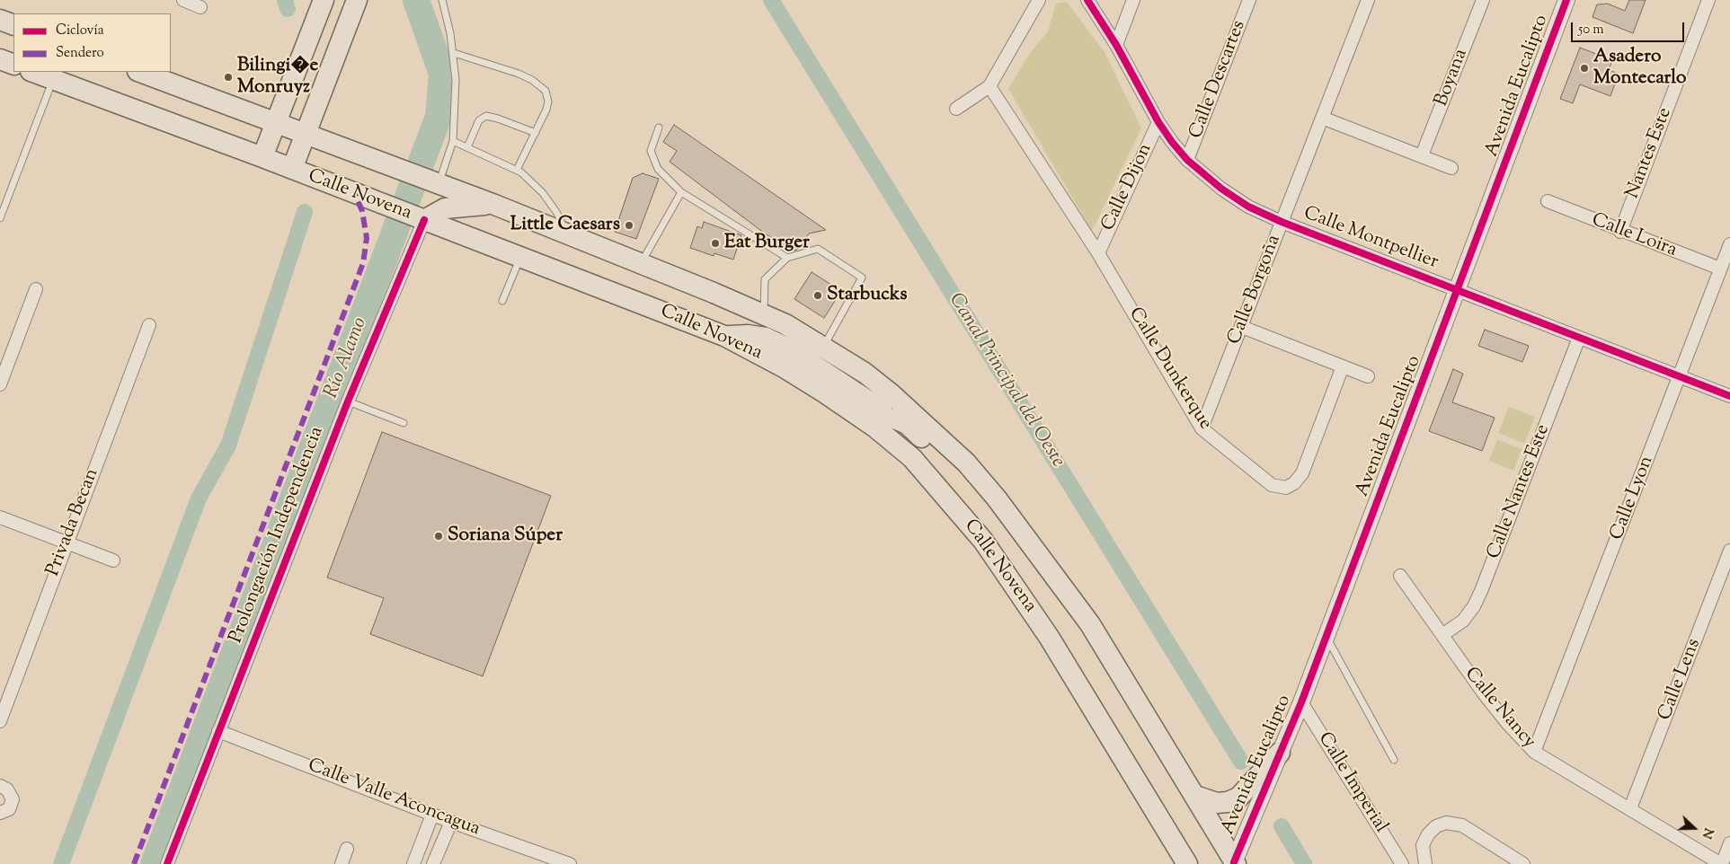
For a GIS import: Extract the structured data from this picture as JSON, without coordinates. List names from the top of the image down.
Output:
{
  "streets": {
    "main road": ["Calle Novena"],
    "street": [
      "Boyana",
      "Calle Descartes",
      "Avenida Eucalipto",
      "Nantes Este",
      "Calle Dijon",
      "Calle Loira",
      "Calle Montpellier",
      "Calle Borgoña",
      "Calle Dunkerque",
      "Calle Nantes Este",
      "Calle Lyon",
      "Privada Becan",
      "Prolongación Independencia",
      "Calle Lens",
      "Calle Nancy",
      "Calle Imperial",
      "Calle Valle Aconcagua"
    ]
  },
  "crossings": [
    ["Calle Descartes", "Calle Montpellier"],
    ["Avenida Eucalipto", "Calle Novena"],
    ["Avenida Eucalipto", "Calle Montpellier"],
    ["Avenida Eucalipto", "Calle Imperial"],
    ["Nantes Este", "Calle Loira"],
    ["Calle Dijon", "Calle Montpellier"],
    ["Calle Dijon", "Calle Dunkerque"],
    ["Calle Novena", "Prolongación Independencia"],
    ["Calle Loira", "Calle Lyon"],
    ["Calle Montpellier", "Calle Borgoña"],
    ["Calle Montpellier", "Calle Nantes Este"],
    ["Calle Montpellier", "Calle Lyon"],
    ["Calle Borgoña", "Calle Dunkerque"],
    ["Calle Nantes Este", "Calle Nancy"],
    ["Calle Lyon", "Calle Nancy"],
    ["Prolongación Independencia", "Calle Valle Aconcagua"],
    ["Calle Lens", "Calle Nancy"]
  ],
  "water": ["Río Alamo", "Canal Principal del Oeste"],
  "places": [
    "Asadero Montecarlo",
    "Bilingi�e Monruyz",
    "Little Caesars",
    "Eat Burger",
    "Starbucks",
    "Soriana Súper"
  ],
  "legend": ["Ciclovía", "Sendero"],
  "scale_bar": "50 m",
  "north": "right"
}
